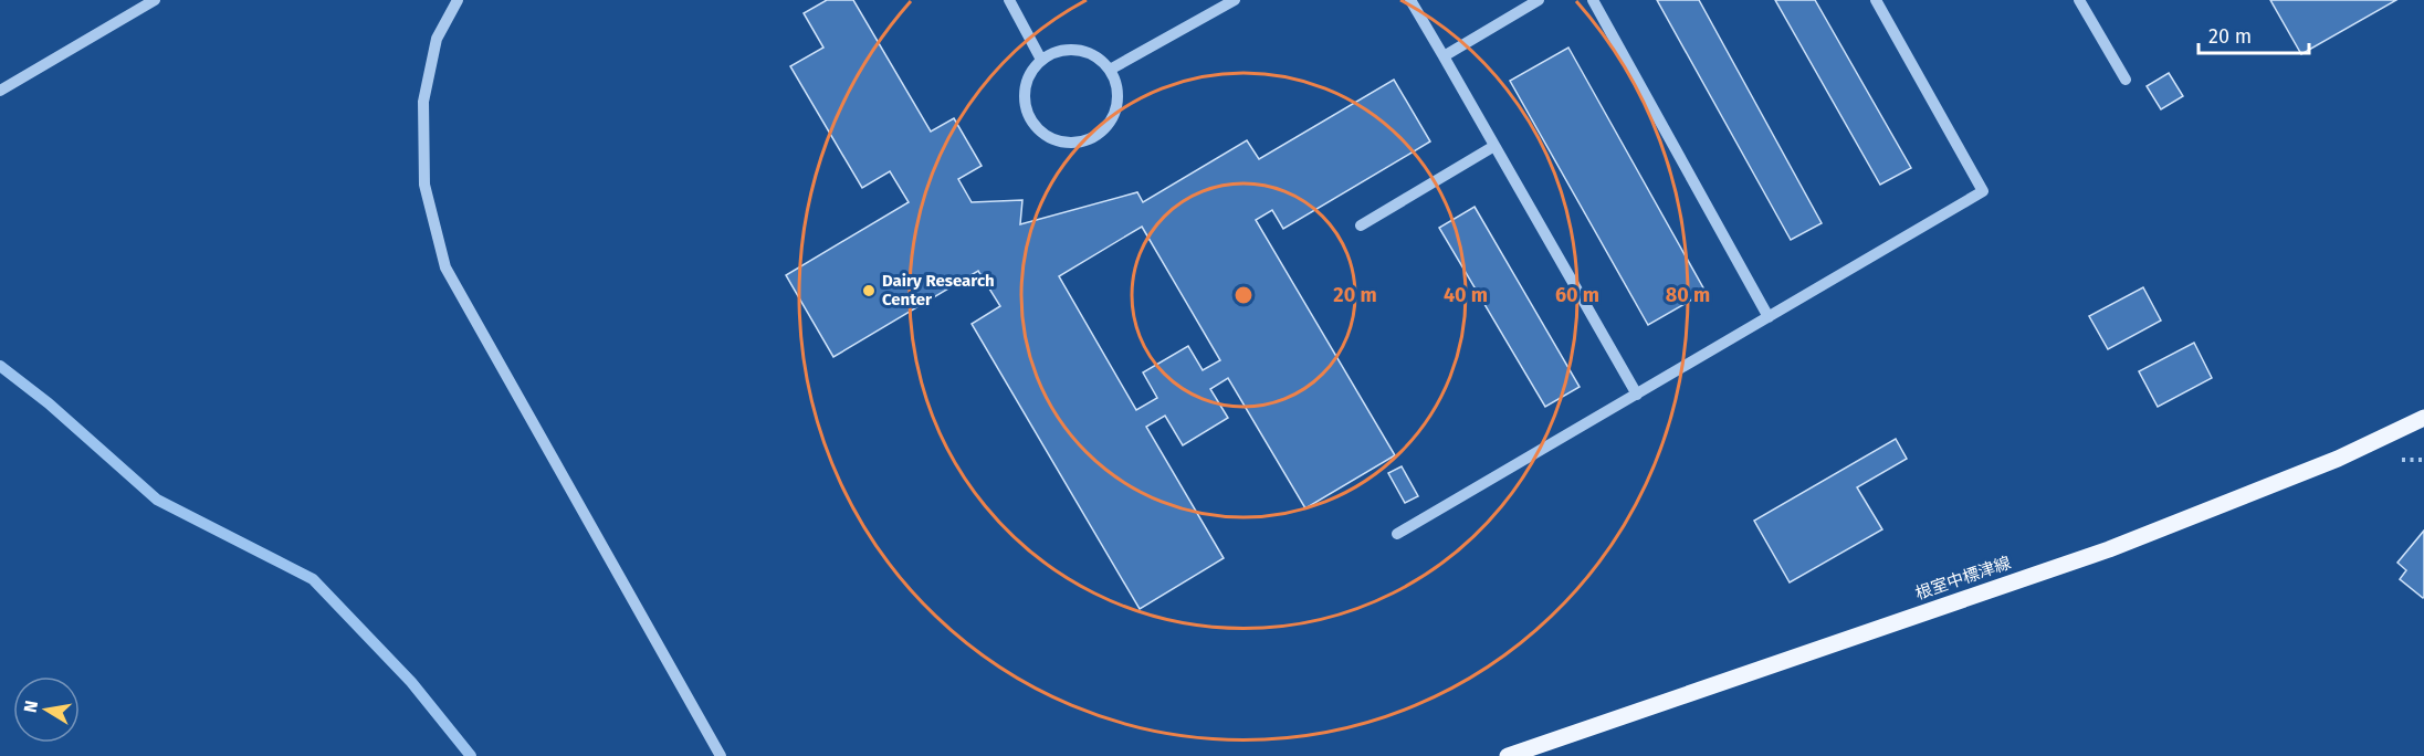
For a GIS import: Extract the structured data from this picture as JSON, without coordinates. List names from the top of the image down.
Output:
{
  "streets": {
    "main road": ["根室中標津線"]
  },
  "places": ["Dairy Research Center"],
  "scale_bar": "20 m",
  "north": "left",
  "rings": [
    "20 m",
    "40 m",
    "60 m",
    "80 m"
  ]
}
